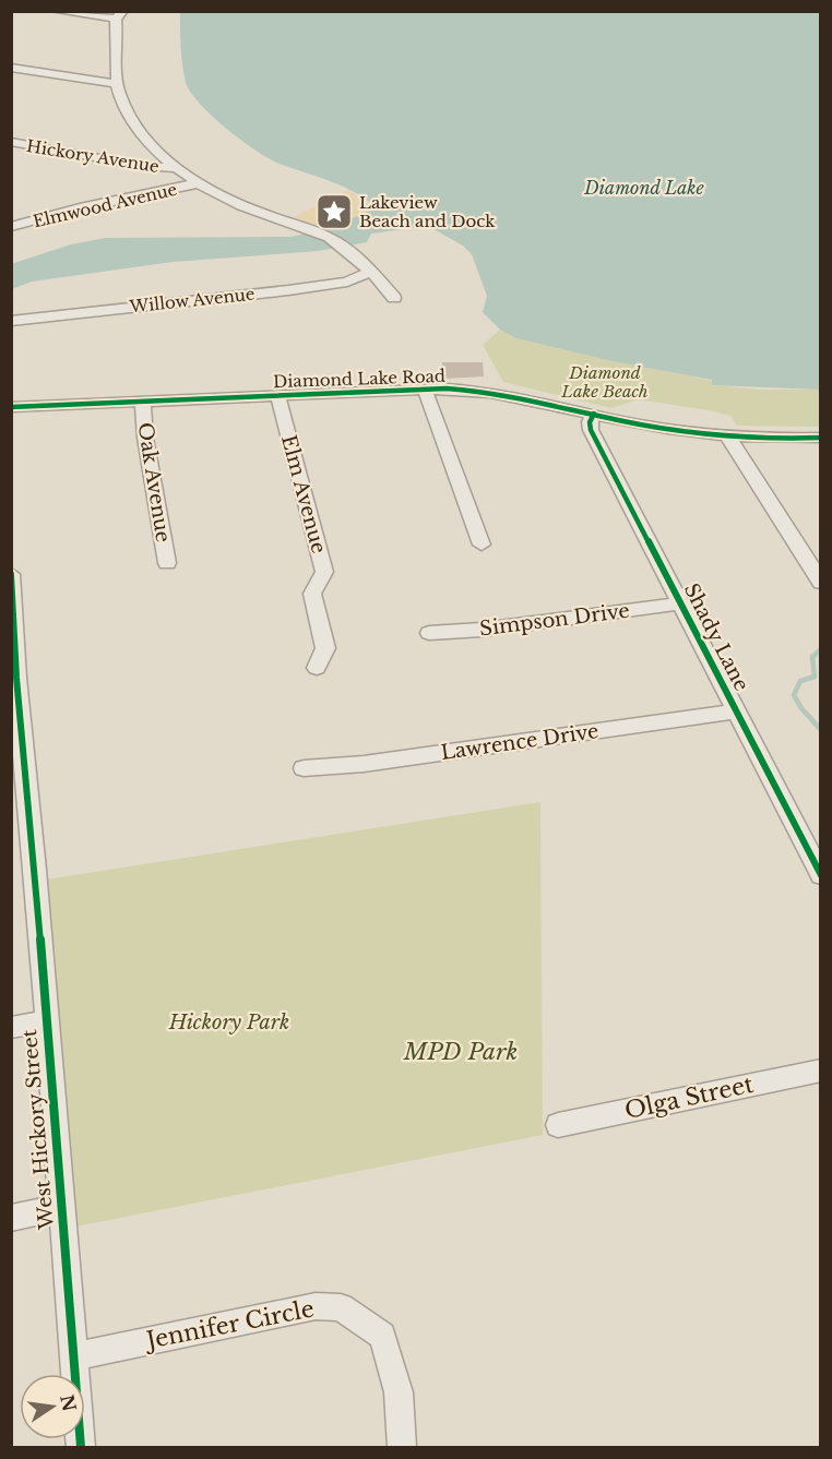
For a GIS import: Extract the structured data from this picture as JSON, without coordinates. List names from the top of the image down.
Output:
{
  "streets": {
    "street": [
      "Hickory Avenue",
      "Elmwood Avenue",
      "Willow Avenue",
      "Diamond Lake Road",
      "Oak Avenue",
      "Elm Avenue",
      "Simpson Drive",
      "Shady Lane",
      "Lawrence Drive",
      "Olga Street",
      "West Hickory Street",
      "Jennifer Circle"
    ]
  },
  "crossings": [
    ["Diamond Lake Road", "Oak Avenue"],
    ["Diamond Lake Road", "Elm Avenue"],
    ["Diamond Lake Road", "Shady Lane"],
    ["Simpson Drive", "Shady Lane"],
    ["Shady Lane", "Lawrence Drive"],
    ["West Hickory Street", "Jennifer Circle"]
  ],
  "water": ["Diamond Lake"],
  "parks": ["Diamond Lake Beach", "Hickory Park", "MPD Park"],
  "places": {
    "place": ["Lakeview Beach and Dock"]
  },
  "north": "right"
}
